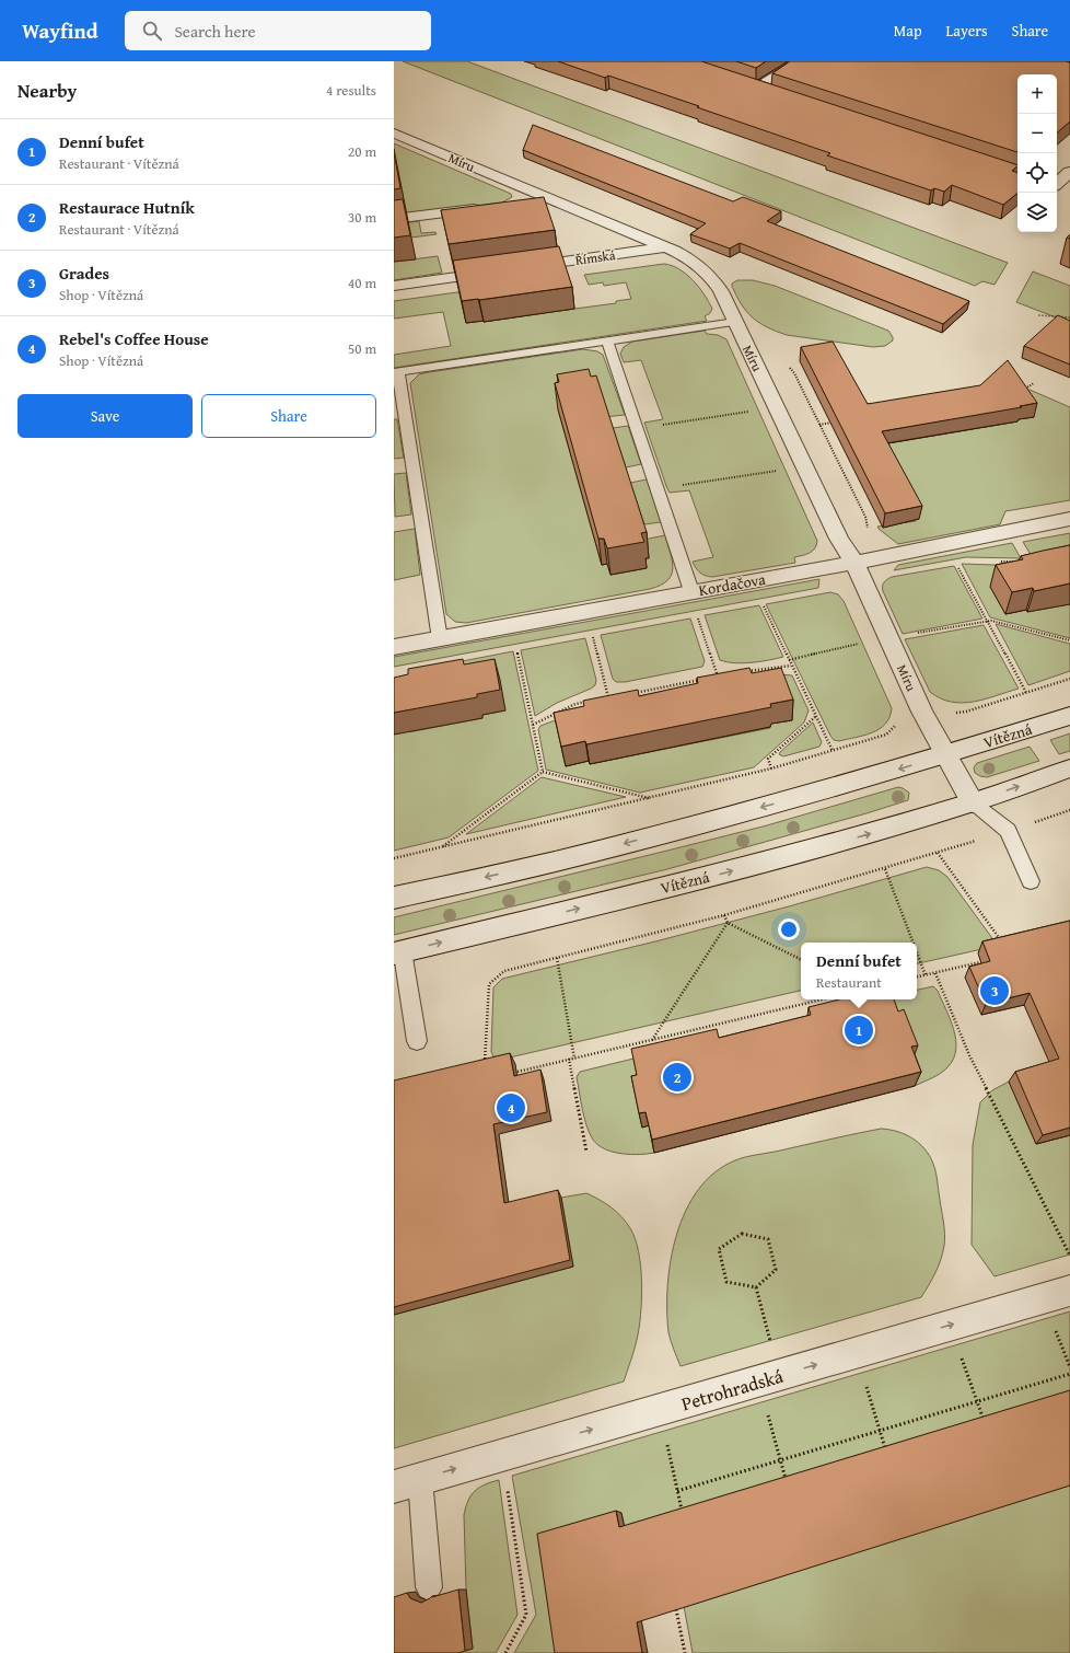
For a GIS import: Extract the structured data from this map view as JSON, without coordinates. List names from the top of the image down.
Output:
{
  "streets": {
    "street": [
      "Míru",
      "Římská",
      "Kordačova",
      "Vítězná",
      "Petrohradská"
    ]
  },
  "crossings": [
    ["Míru", "Římská"],
    ["Míru", "Kordačova"],
    ["Míru", "Vítězná"]
  ],
  "one_way": ["Petrohradská"],
  "page": {
    "header": "Wayfind",
    "search": "Search here",
    "nav": ["Map", "Layers", "Share"],
    "heading": ["Nearby", "4 results"],
    "map_buttons": ["+", "−"],
    "list": [
      {
        "mark": "1",
        "name": "Denní bufet",
        "note": "Restaurant · Vítězná",
        "value": "20 m"
      },
      {
        "mark": "2",
        "name": "Restaurace Hutník",
        "note": "Restaurant · Vítězná",
        "value": "30 m"
      },
      {
        "mark": "3",
        "name": "Grades",
        "note": "Shop · Vítězná",
        "value": "40 m"
      },
      {
        "mark": "4",
        "name": "Rebel's Coffee House",
        "note": "Shop · Vítězná",
        "value": "50 m"
      }
    ],
    "buttons": ["Save", "Share"],
    "popup": ["Denní bufet", "Restaurant"],
    "pins": [
      "3",
      "1",
      "2",
      "4"
    ]
  }
}
